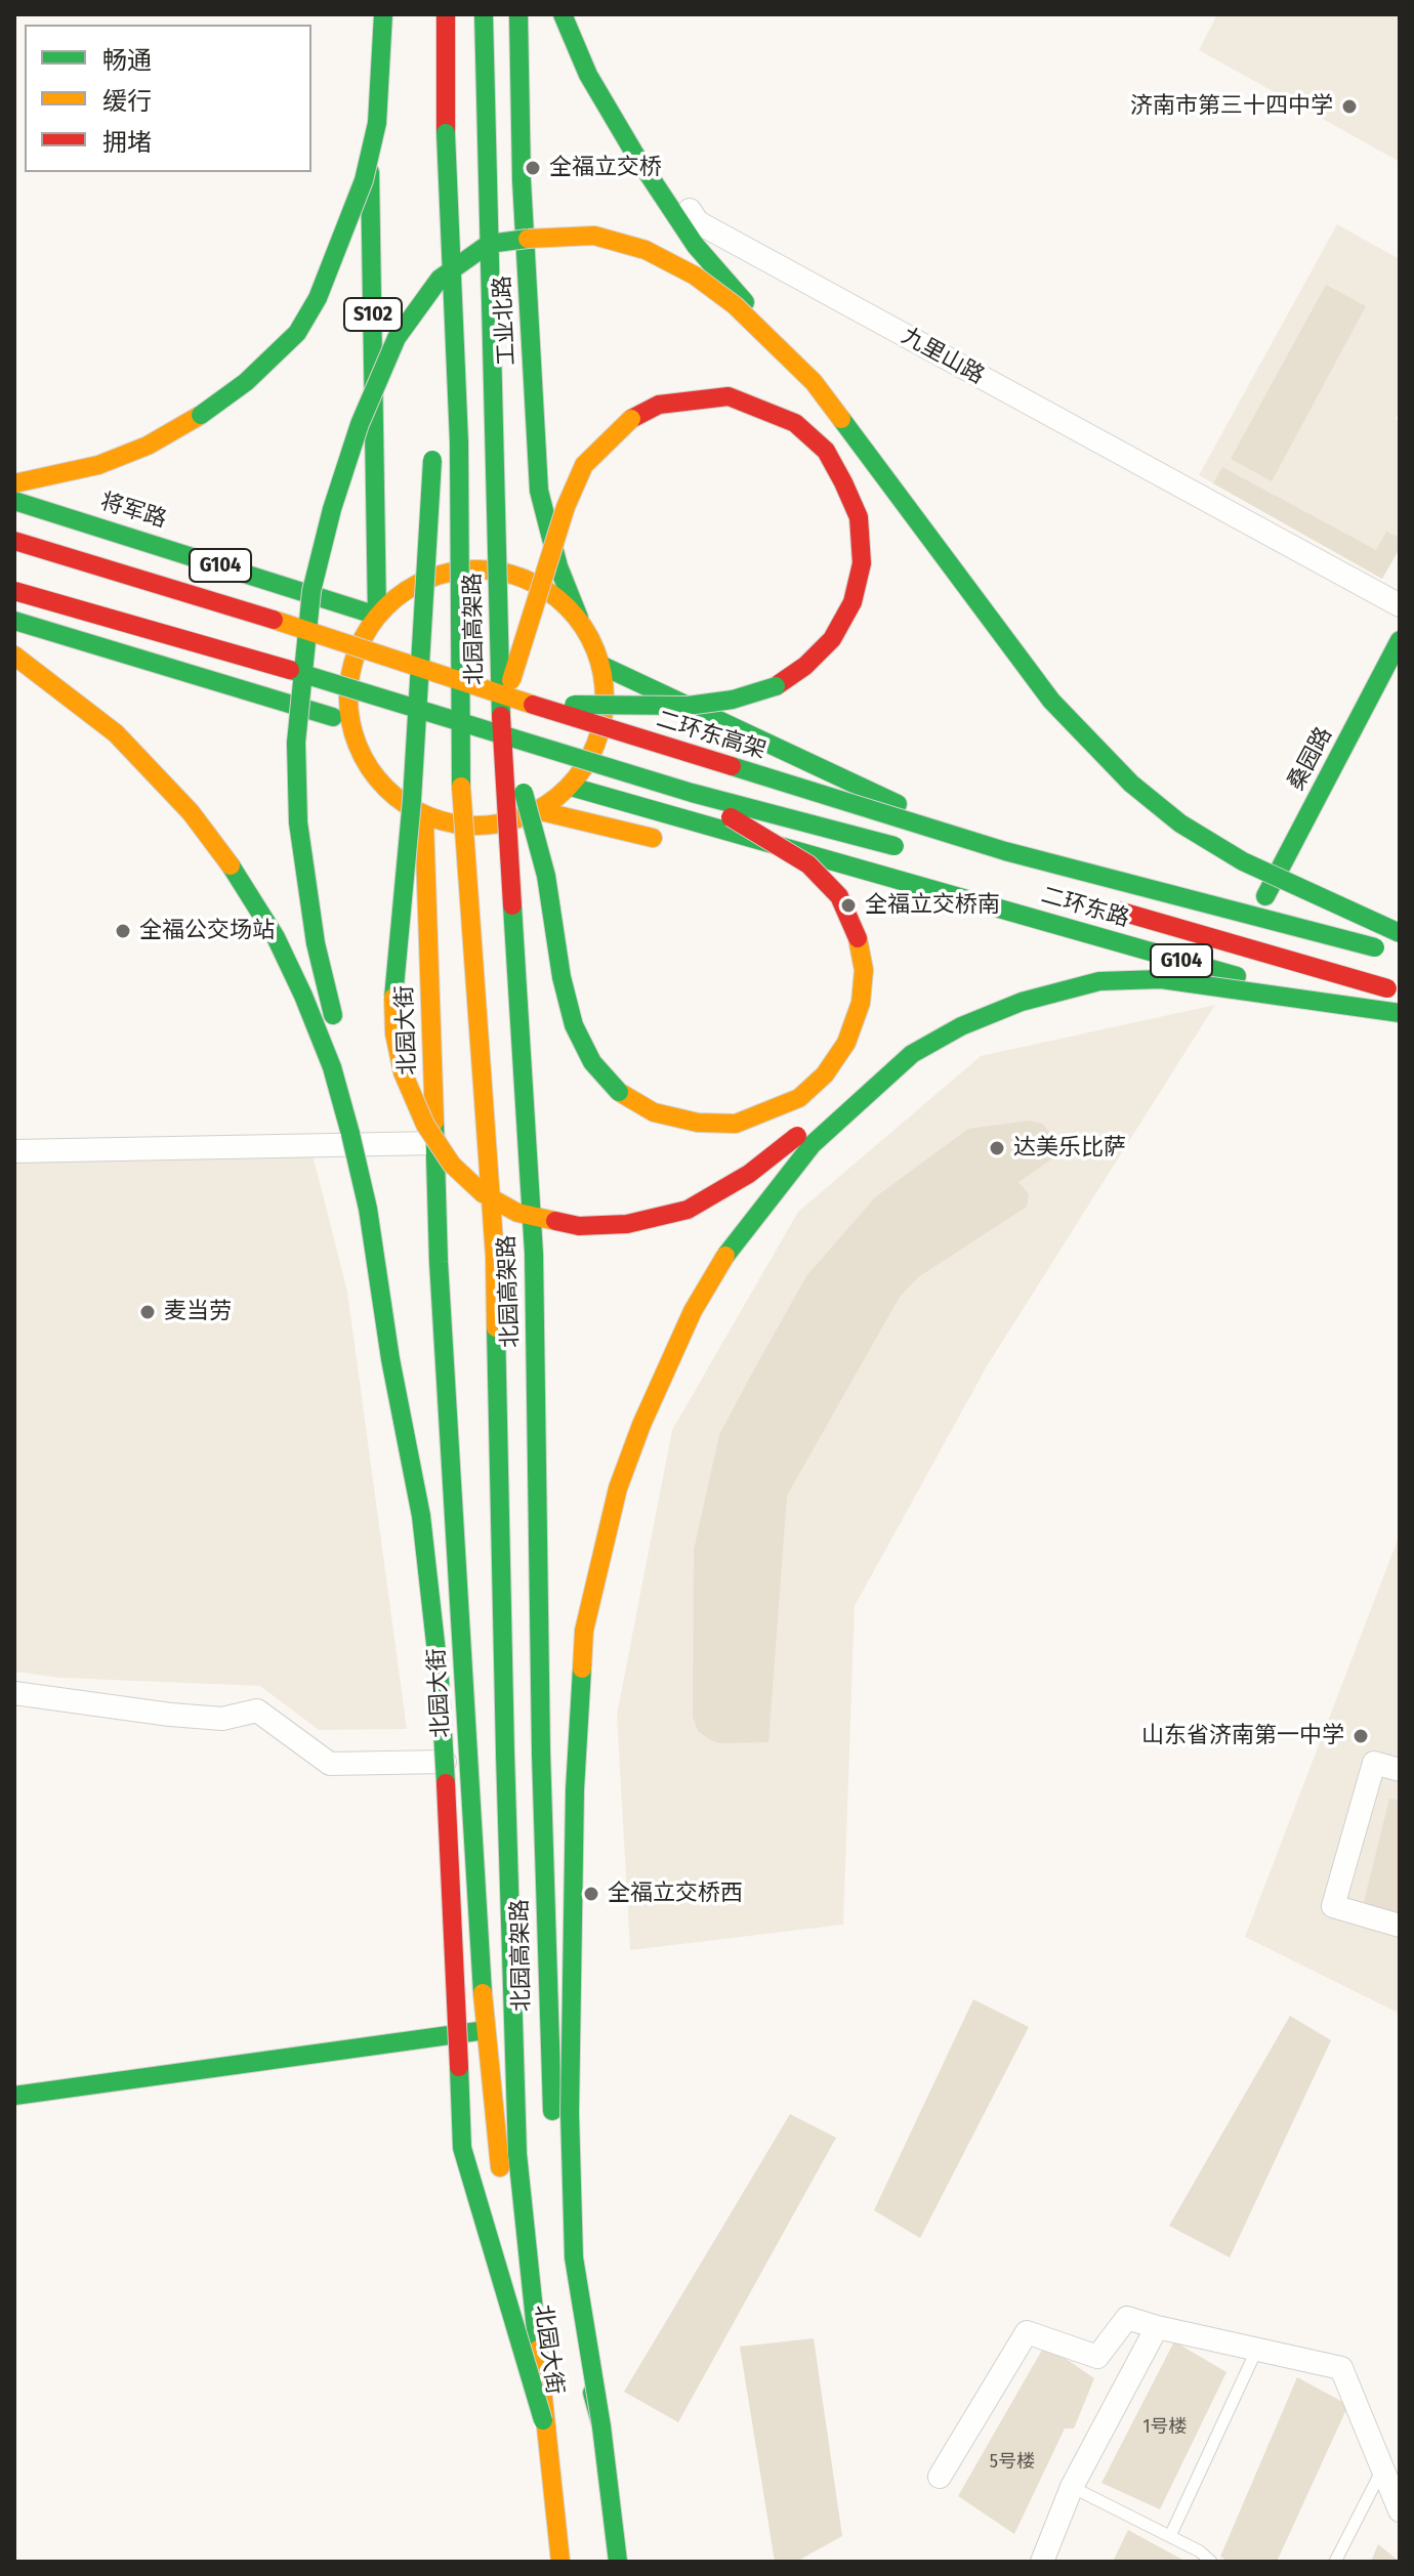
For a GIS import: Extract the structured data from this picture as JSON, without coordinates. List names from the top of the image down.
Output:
{
  "streets": {
    "main road": [
      "S102",
      "工业北路",
      "将军路",
      "G104",
      "北园高架路",
      "二环东高架",
      "桑园路",
      "二环东路",
      "北园大街"
    ],
    "street": ["九里山路"]
  },
  "crossings": [
    ["S102", "工业北路"],
    ["S102", "将军路"],
    ["S102", "二环东路"],
    ["S102", "北园大街"],
    ["工业北路", "将军路"],
    ["工业北路", "二环东路"],
    ["工业北路", "北园大街"],
    ["将军路", "二环东路"],
    ["将军路", "北园大街"],
    ["北园高架路", "北园大街"],
    ["二环东路", "北园大街"]
  ],
  "places": [
    "济南市第三十四中学",
    "全福立交桥",
    "全福立交桥南",
    "全福公交场站",
    "达美乐比萨",
    "麦当劳",
    "山东省济南第一中学",
    "全福立交桥西"
  ],
  "house_numbers": ["1号楼", "5号楼"],
  "legend": ["畅通", "缓行", "拥堵"]
}
